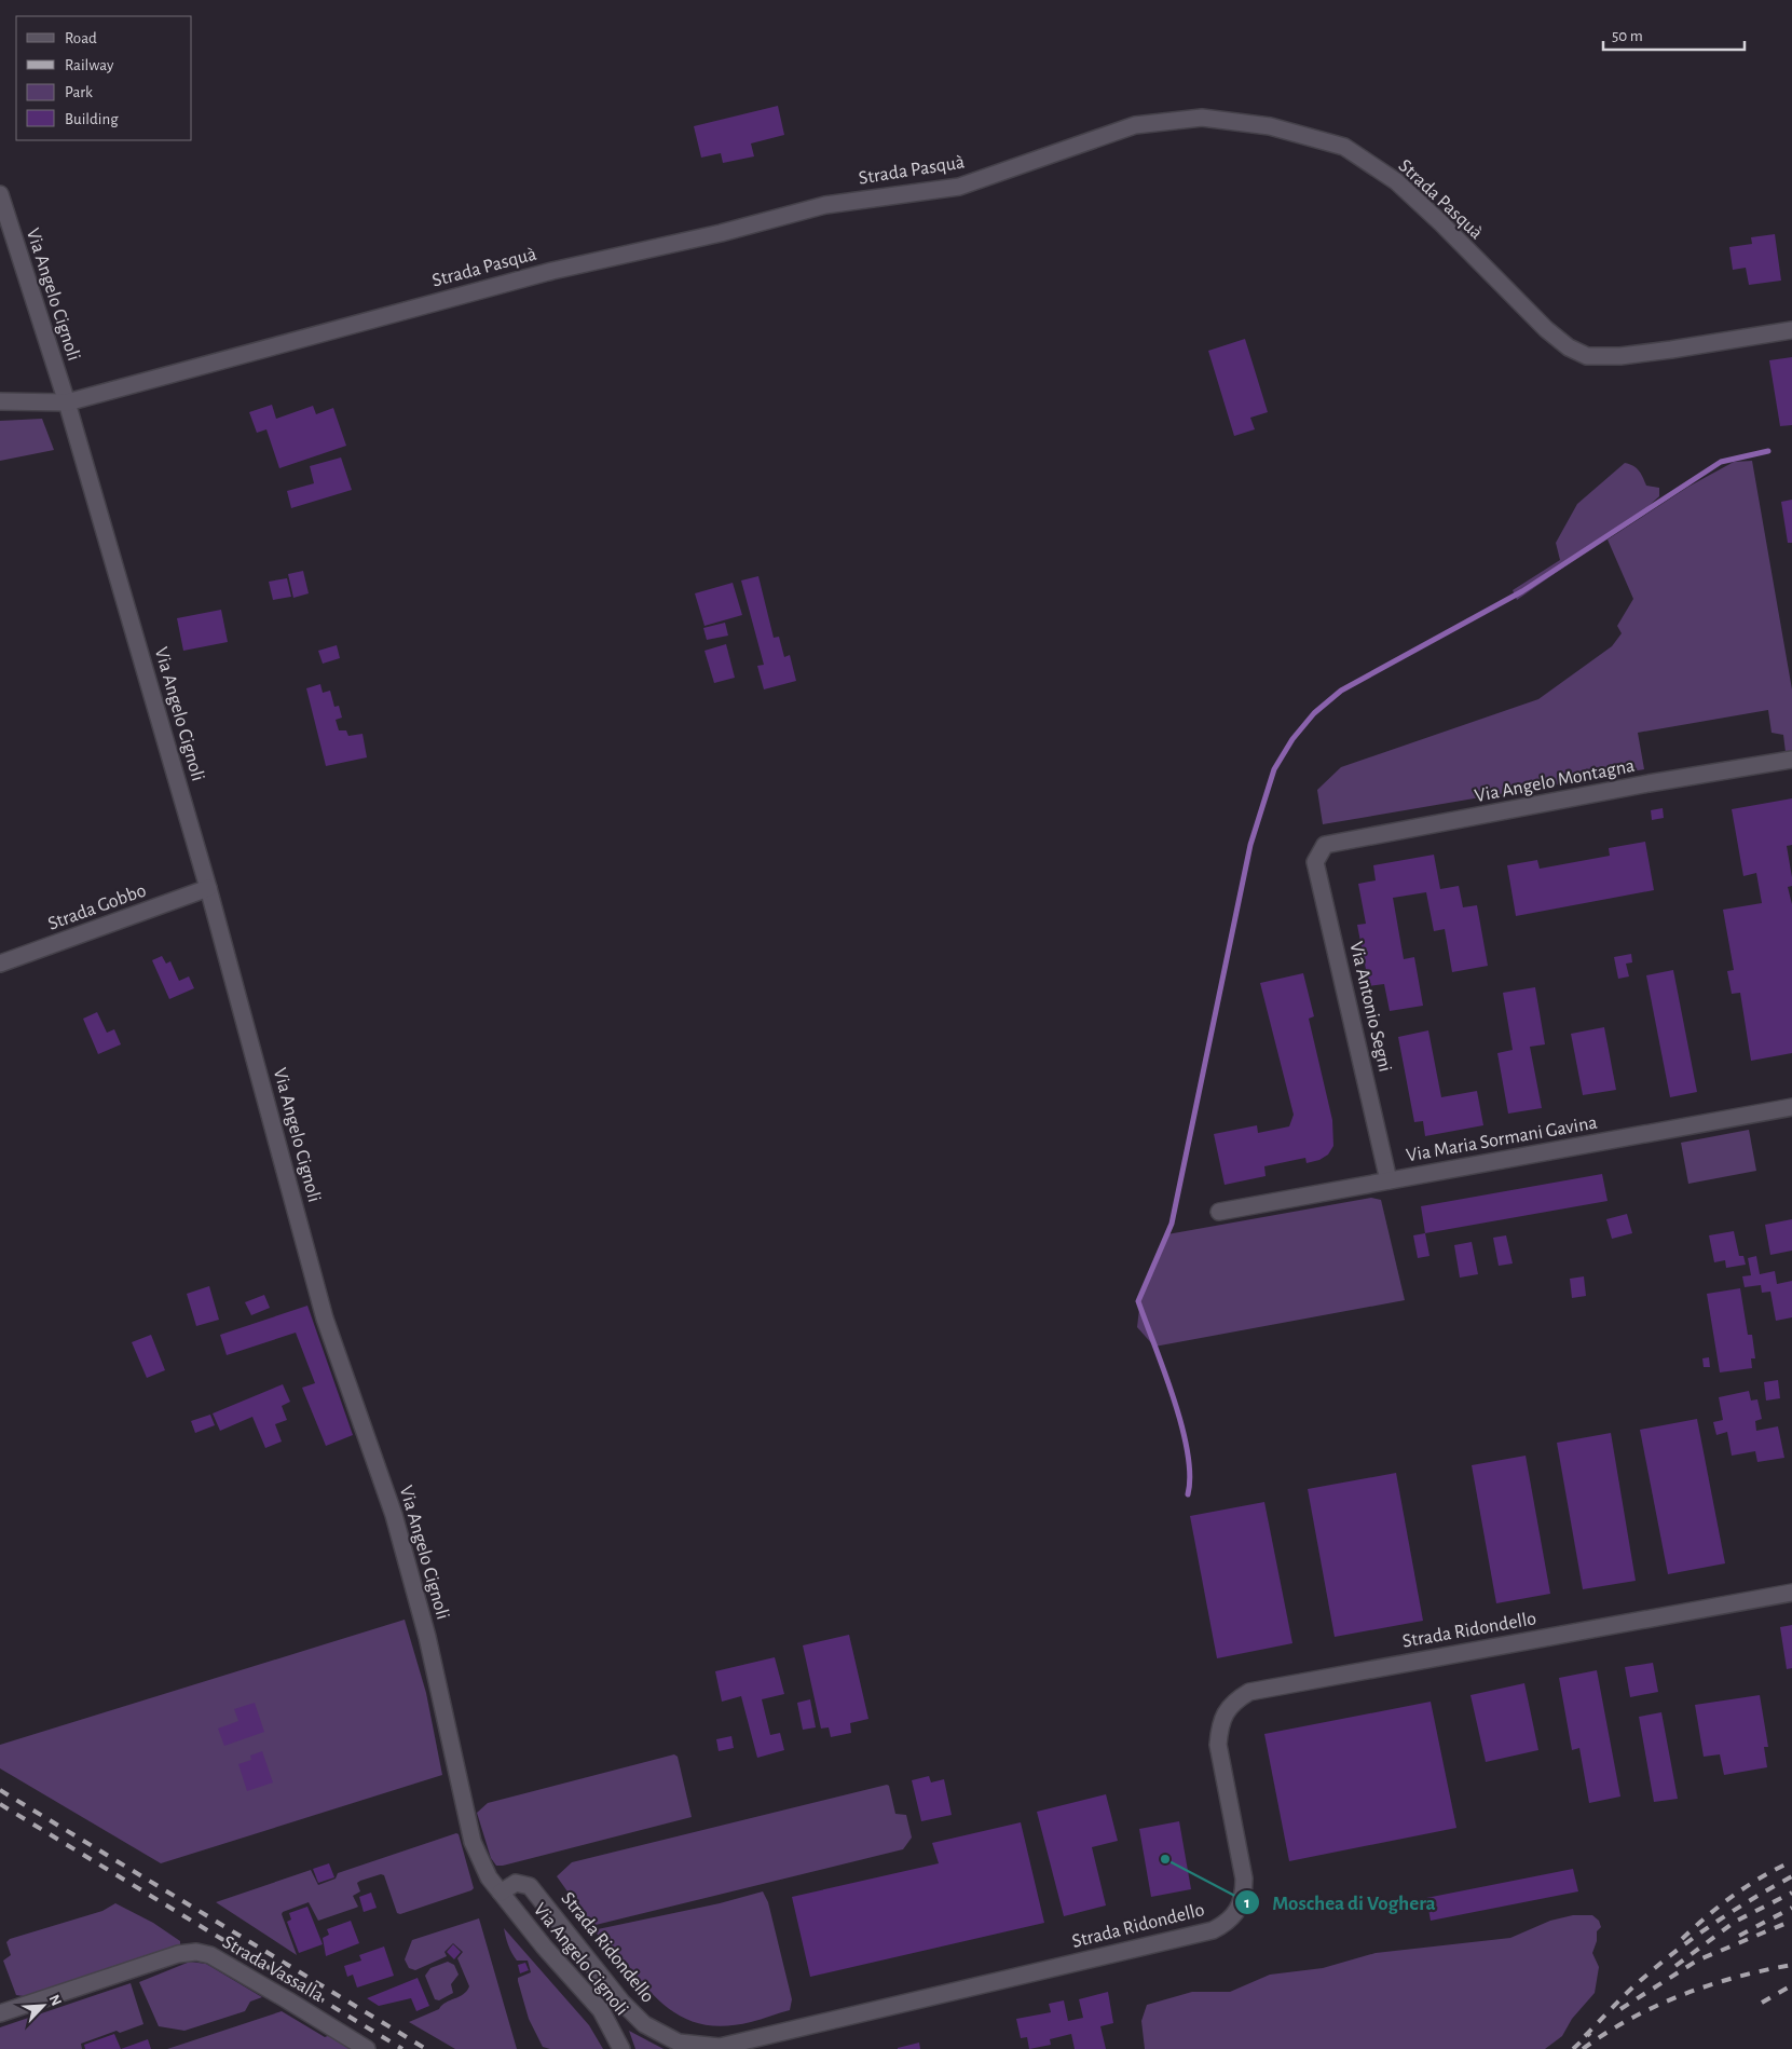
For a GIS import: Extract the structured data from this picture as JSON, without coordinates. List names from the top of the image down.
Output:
{
  "streets": {
    "street": [
      "Strada Pasquà",
      "Via Angelo Cignoli",
      "Via Angelo Montagna",
      "Strada Gobbo",
      "Via Antonio Segni",
      "Via Maria Sormani Gavina",
      "Strada Ridondello",
      "Strada Vassalla"
    ]
  },
  "crossings": [
    ["Strada Pasquà", "Via Angelo Cignoli"],
    ["Via Angelo Cignoli", "Strada Gobbo"],
    ["Via Angelo Cignoli", "Strada Ridondello"],
    ["Via Angelo Montagna", "Via Antonio Segni"],
    ["Via Antonio Segni", "Via Maria Sormani Gavina"]
  ],
  "places": ["Moschea di Voghera"],
  "legend": [
    "Road",
    "Railway",
    "Park",
    "Building"
  ],
  "scale_bar": "50 m",
  "north": "top right"
}
